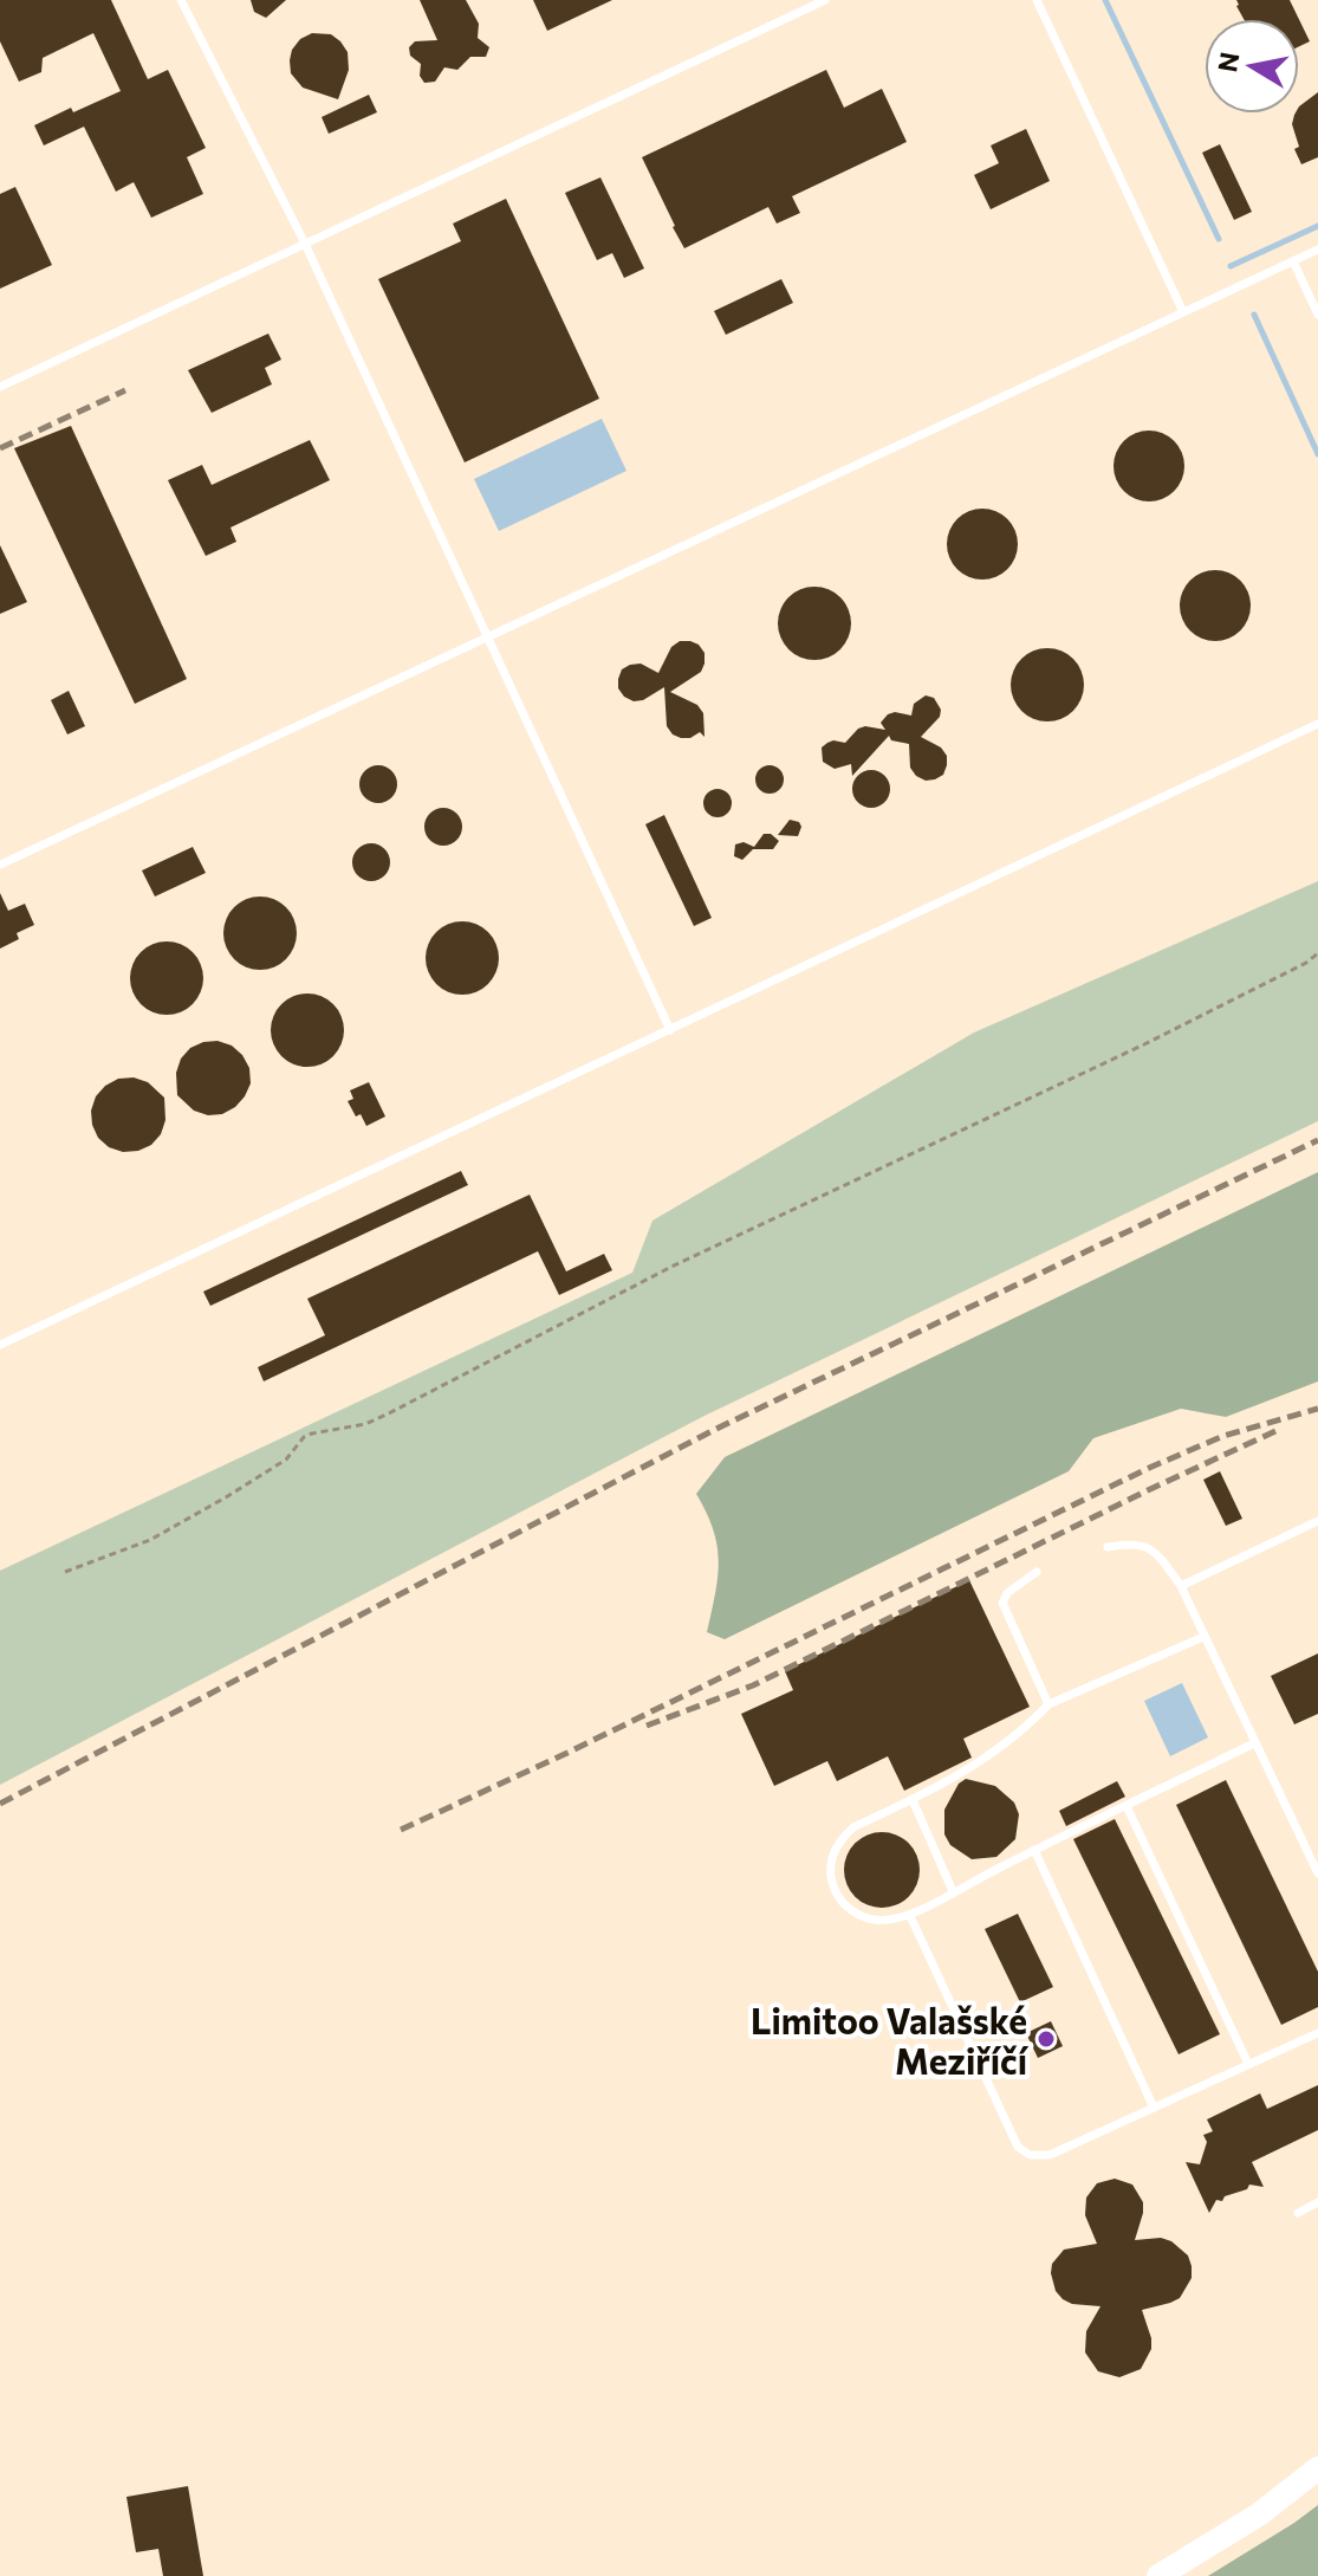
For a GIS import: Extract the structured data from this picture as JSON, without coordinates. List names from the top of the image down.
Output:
{
  "places": ["Limitoo Valašské Meziříčí"],
  "north": "left"
}
